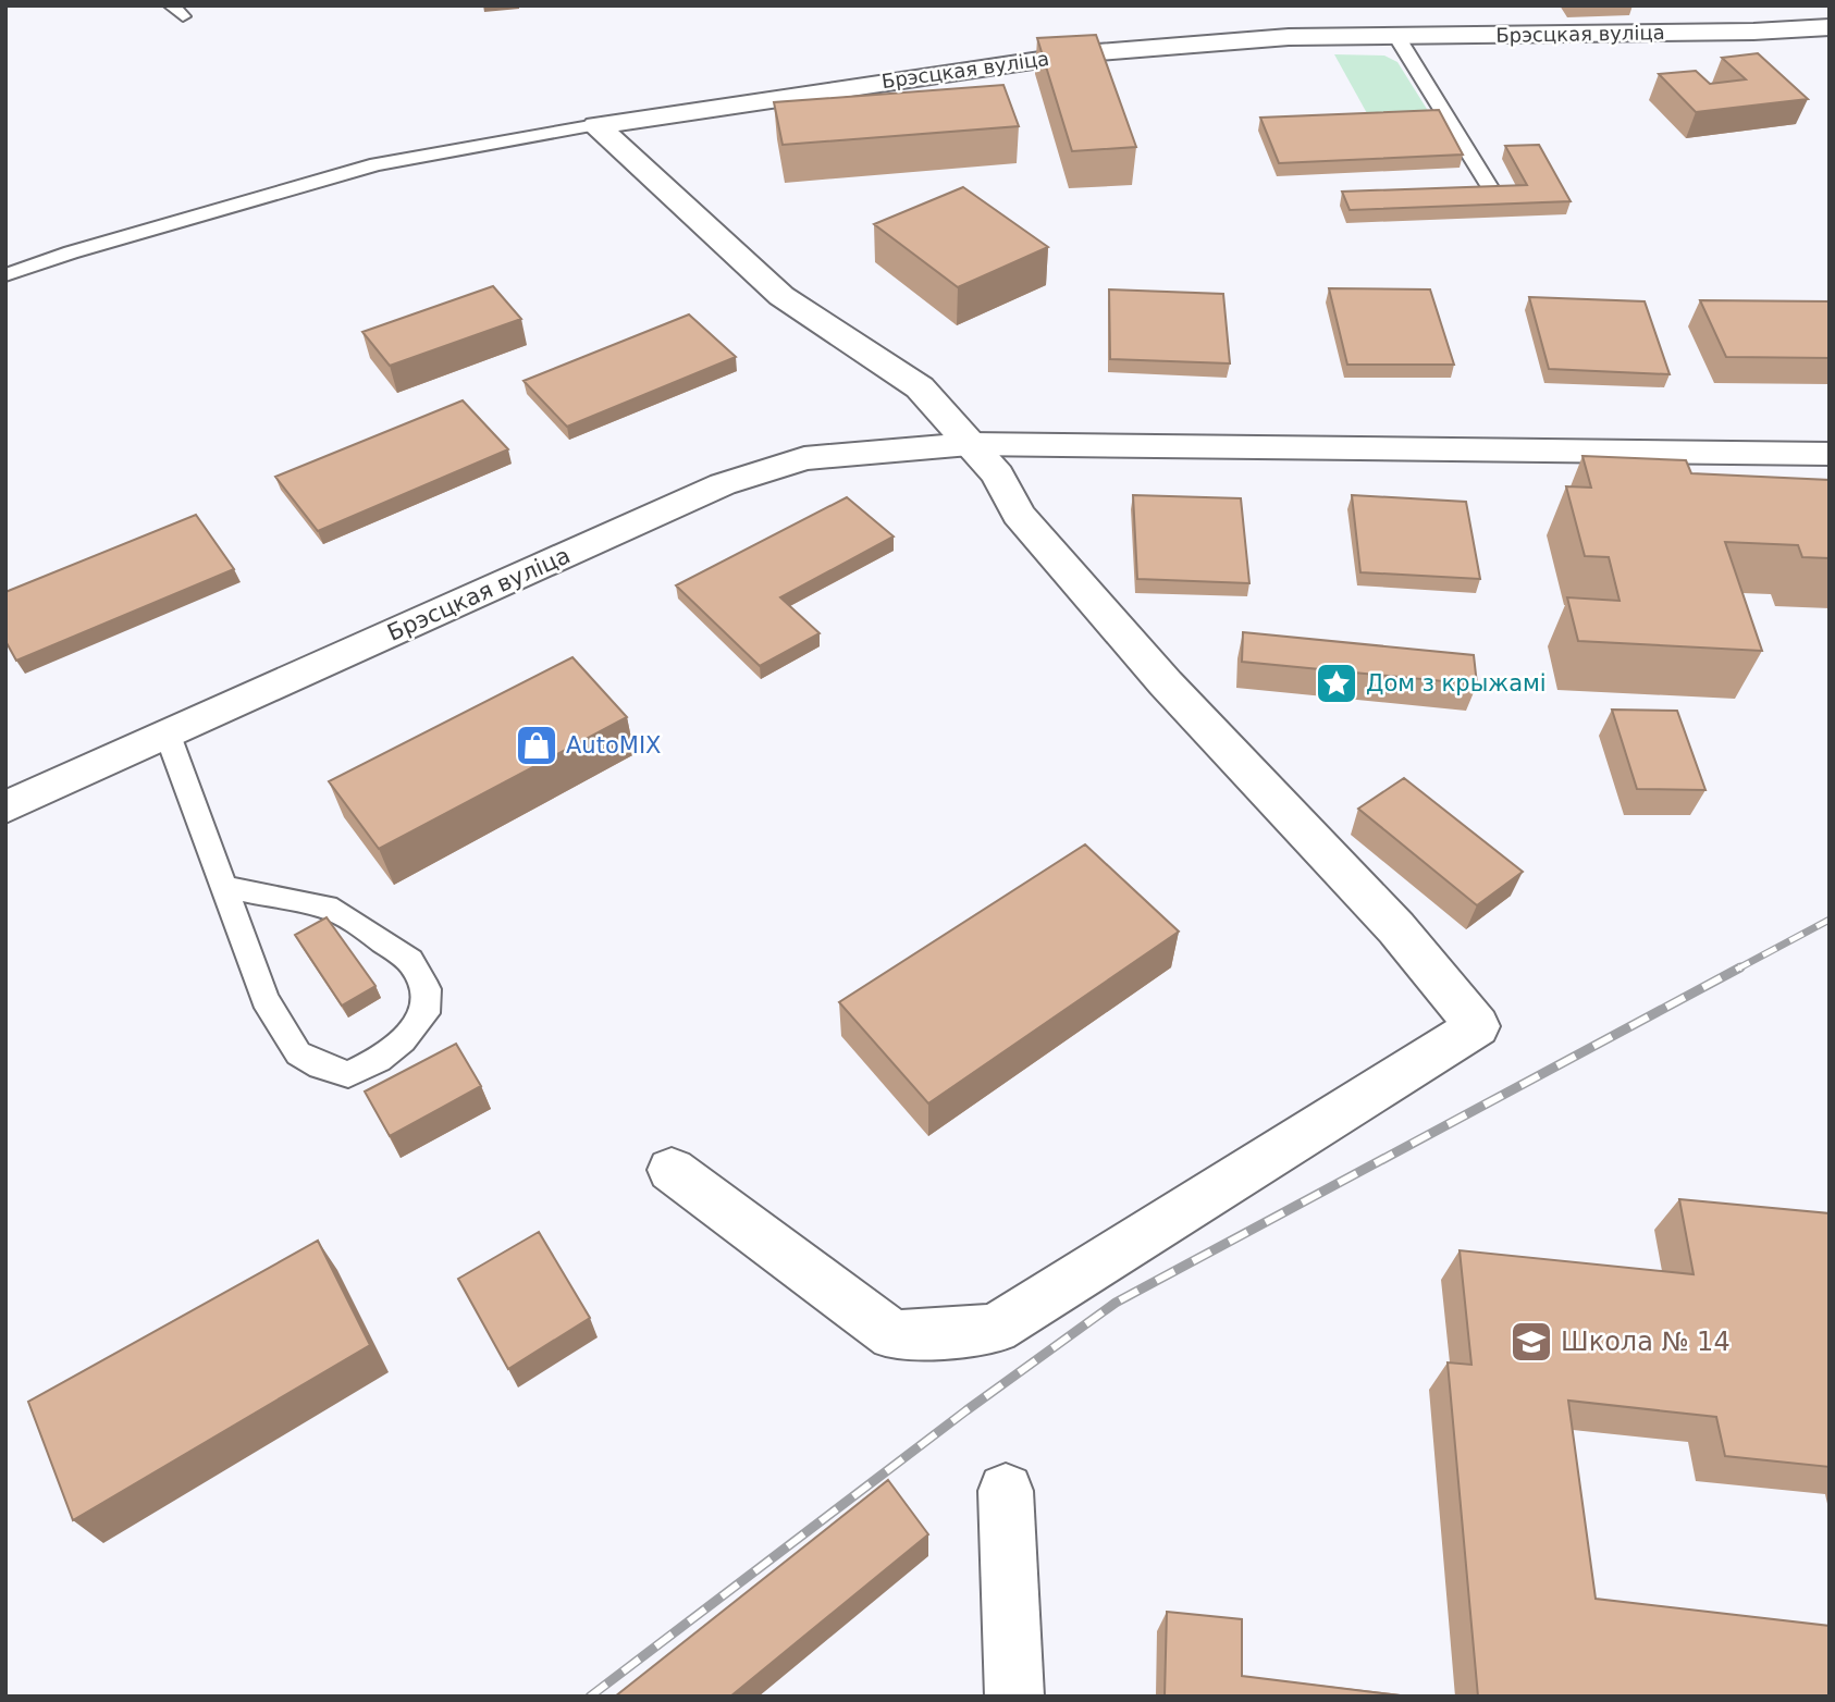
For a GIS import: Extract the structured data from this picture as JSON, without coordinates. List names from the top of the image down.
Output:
{
  "streets": {
    "street": ["Брэсцкая вуліца"]
  },
  "places": {
    "place": ["Дом з крыжамі"],
    "shop": ["AutoMIX"],
    "school or university": ["Школа № 14"]
  }
}
